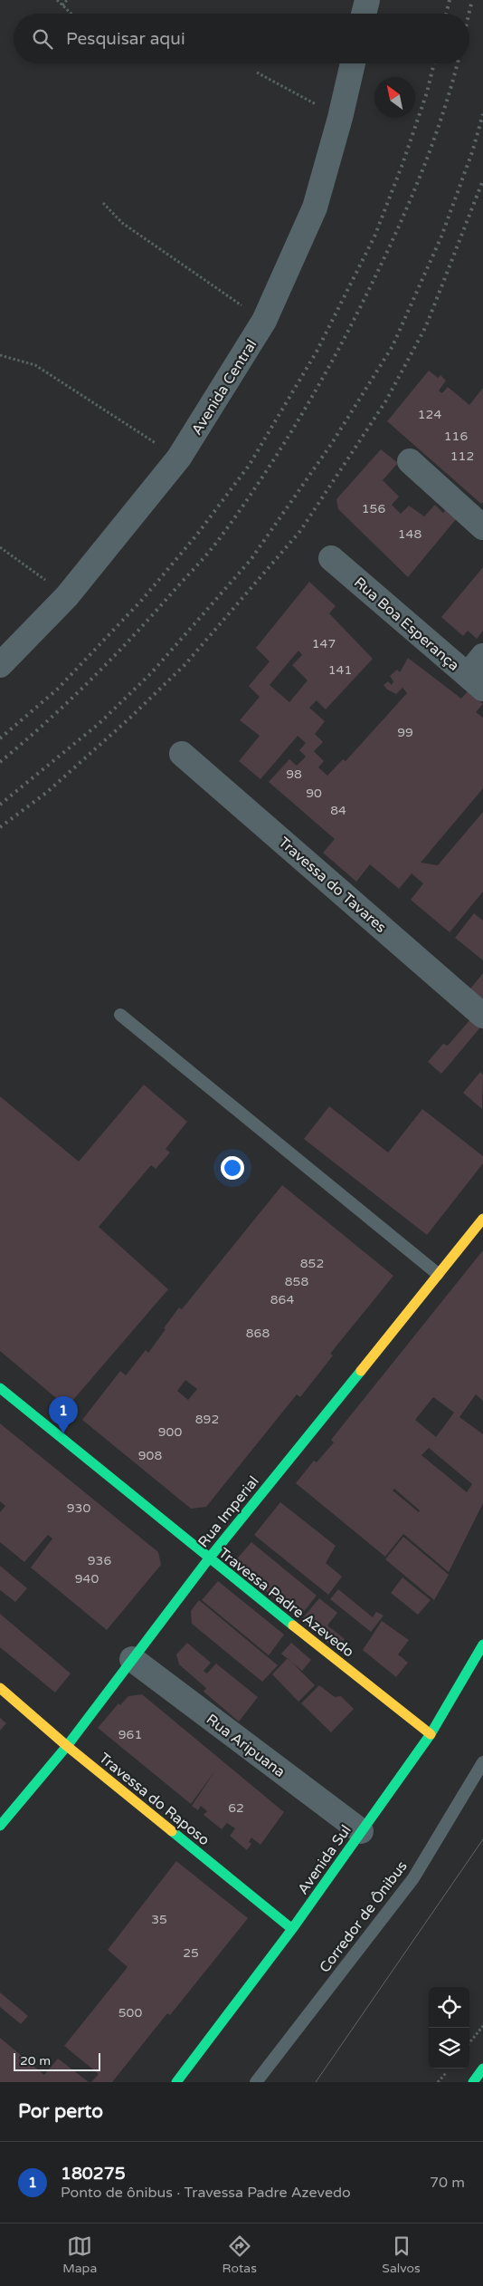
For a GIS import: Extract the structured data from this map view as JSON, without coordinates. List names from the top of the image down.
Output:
{
  "streets": {
    "main road": [
      "Rua Imperial",
      "Travessa Padre Azevedo",
      "Travessa do Raposo",
      "Avenida Sul"
    ],
    "street": [
      "Avenida Central",
      "Rua Boa Esperança",
      "Travessa do Tavares",
      "Rua Aripuana"
    ],
    "lane": ["Corredor de Ônibus"]
  },
  "crossings": [
    ["Rua Imperial", "Travessa Padre Azevedo"],
    ["Rua Imperial", "Rua Aripuana"],
    ["Rua Imperial", "Travessa do Raposo"],
    ["Travessa Padre Azevedo", "Avenida Sul"],
    ["Rua Aripuana", "Avenida Sul"],
    ["Travessa do Raposo", "Avenida Sul"]
  ],
  "house_numbers": [
    "124",
    "116",
    "112",
    "156",
    "148",
    "147",
    "141",
    "99",
    "98",
    "90",
    "84",
    "852",
    "858",
    "864",
    "868",
    "892",
    "900",
    "908",
    "930",
    "936",
    "940",
    "961",
    "62",
    "35",
    "25",
    "500"
  ],
  "scale_bar": "20 m",
  "north": "top left",
  "page": {
    "search": "Pesquisar aqui",
    "pins": "1",
    "scale": "20 m",
    "heading": "Por perto",
    "list": [
      {
        "mark": "1",
        "name": "180275",
        "note": "Ponto de ônibus · Travessa Padre Azevedo",
        "value": "70 m"
      }
    ],
    "nav": ["Mapa", "Rotas", "Salvos"]
  }
}
